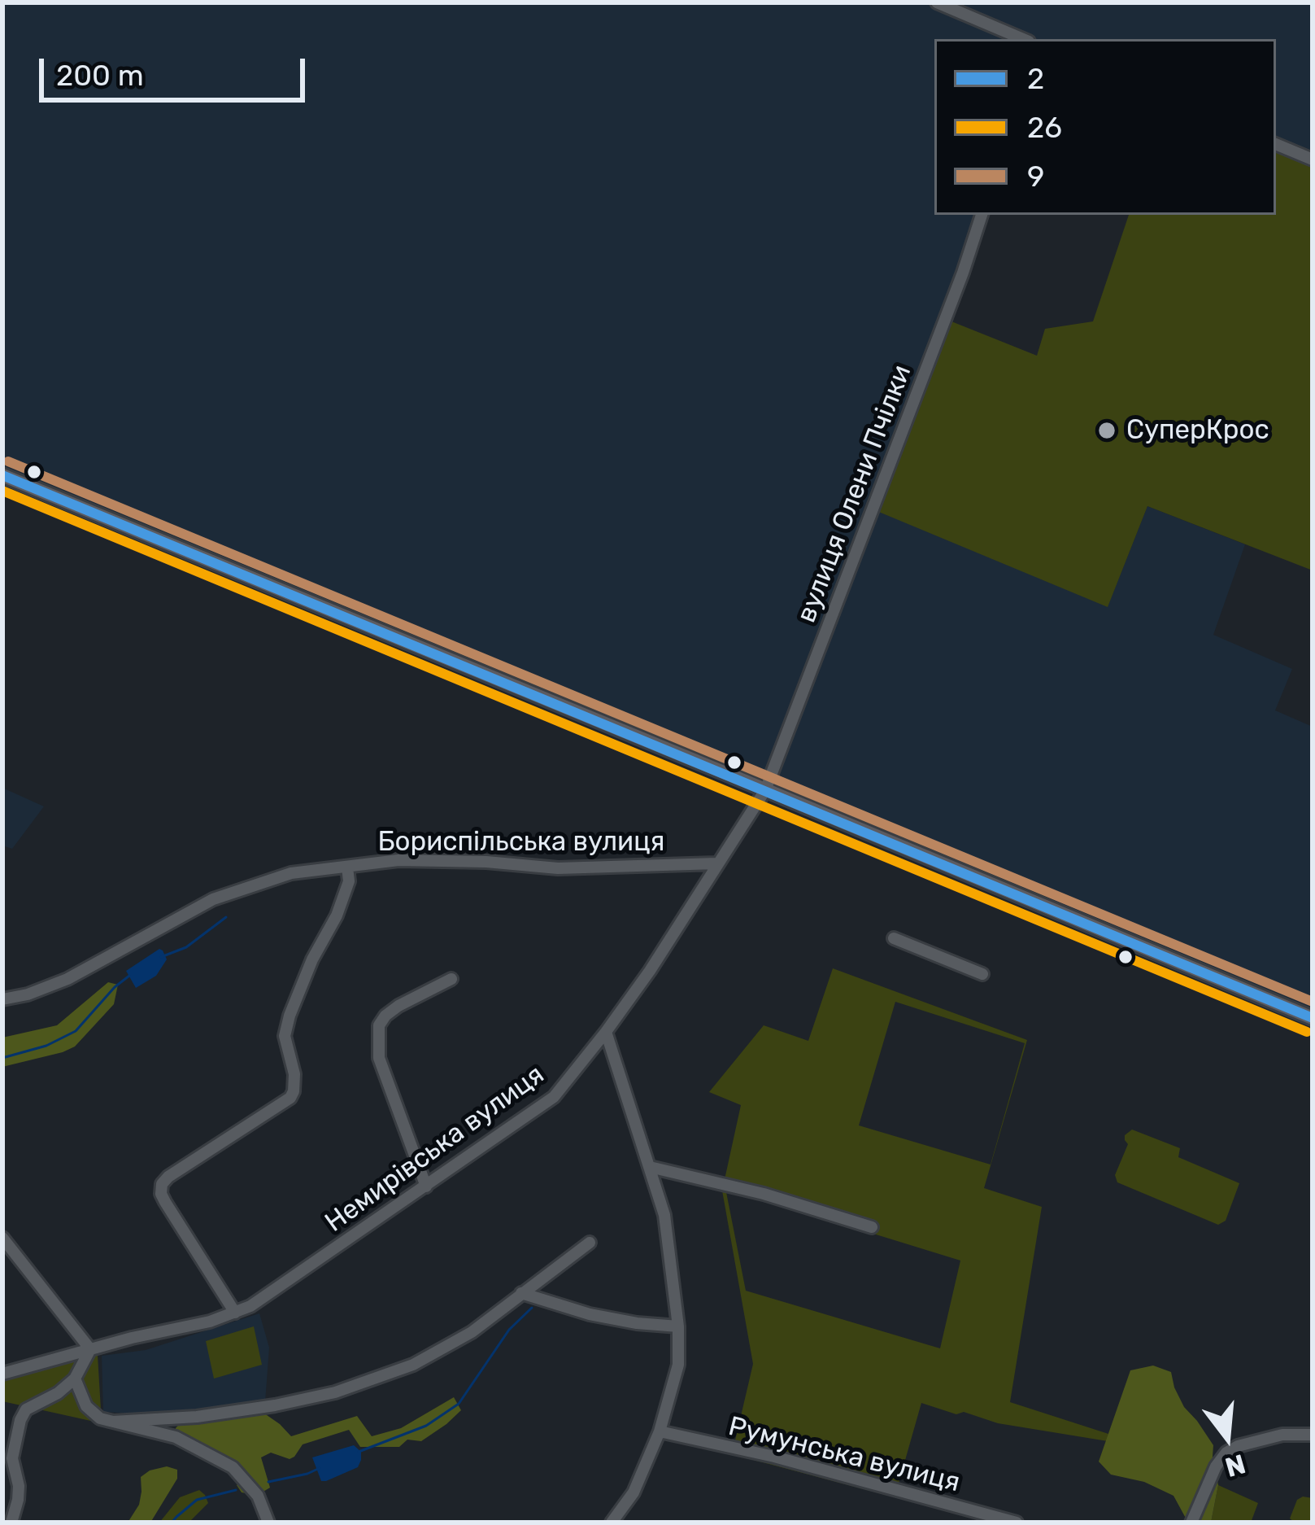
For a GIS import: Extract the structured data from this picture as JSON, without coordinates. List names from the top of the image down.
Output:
{
  "streets": {
    "street": [
      "вулиця Олени Пчілки",
      "Бориспільська вулиця",
      "Немирівська вулиця",
      "Румунська вулиця"
    ]
  },
  "crossings": [
    ["вулиця Олени Пчілки", "Немирівська вулиця"],
    ["Бориспільська вулиця", "Немирівська вулиця"]
  ],
  "places": ["СуперКрос"],
  "lines": ["transit line 9", "transit line 2", "transit line 26"],
  "legend": ["2", "26", "9"],
  "scale_bar": "200 m",
  "north": "bottom"
}
